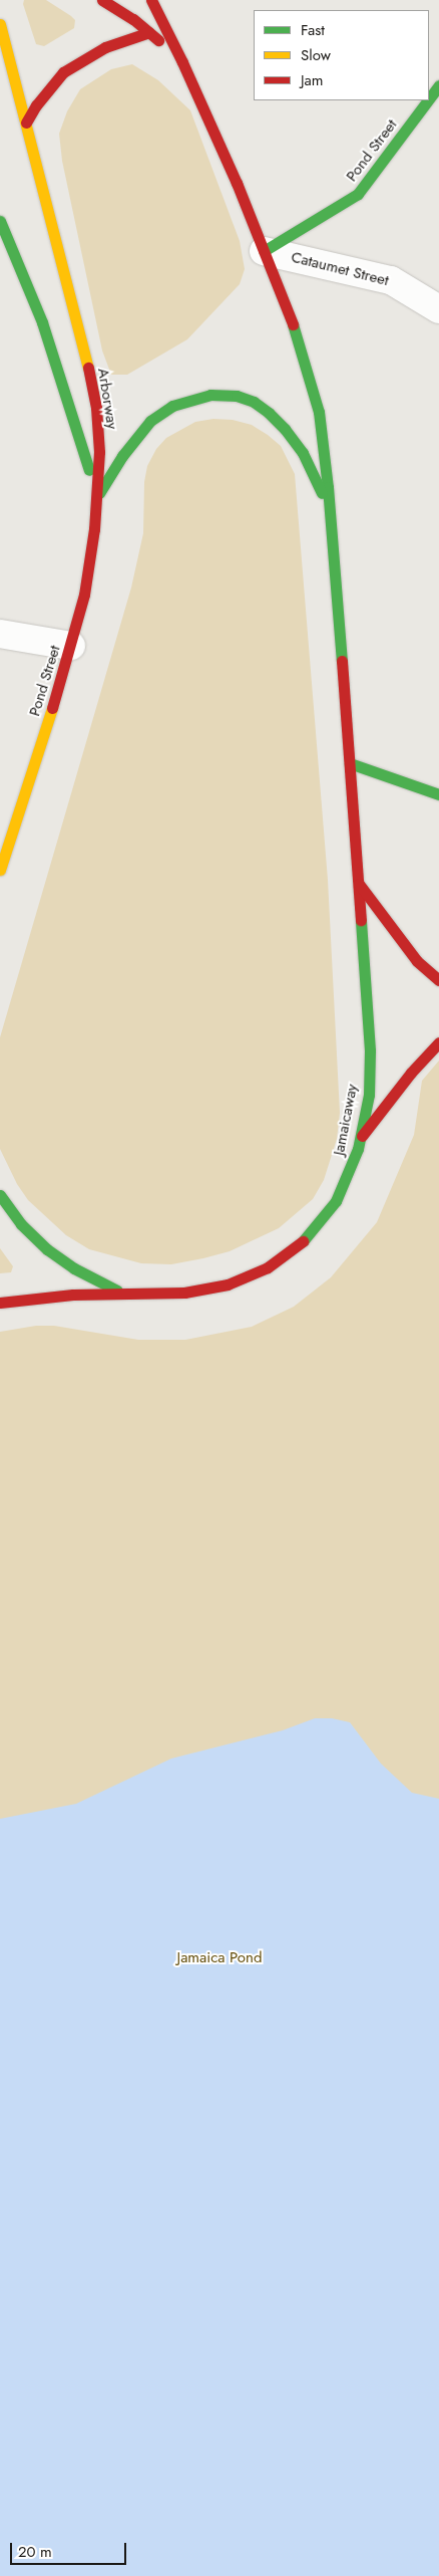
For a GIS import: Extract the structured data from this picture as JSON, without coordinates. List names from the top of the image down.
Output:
{
  "streets": {
    "main road": ["Pond Street", "Arborway", "Jamaicaway"],
    "street": ["Cataumet Street"]
  },
  "crossings": [
    ["Pond Street", "Cataumet Street"],
    ["Pond Street", "Arborway"]
  ],
  "parks": ["Jamaica Pond"],
  "legend": ["Fast", "Slow", "Jam"],
  "scale_bar": "20 m"
}
